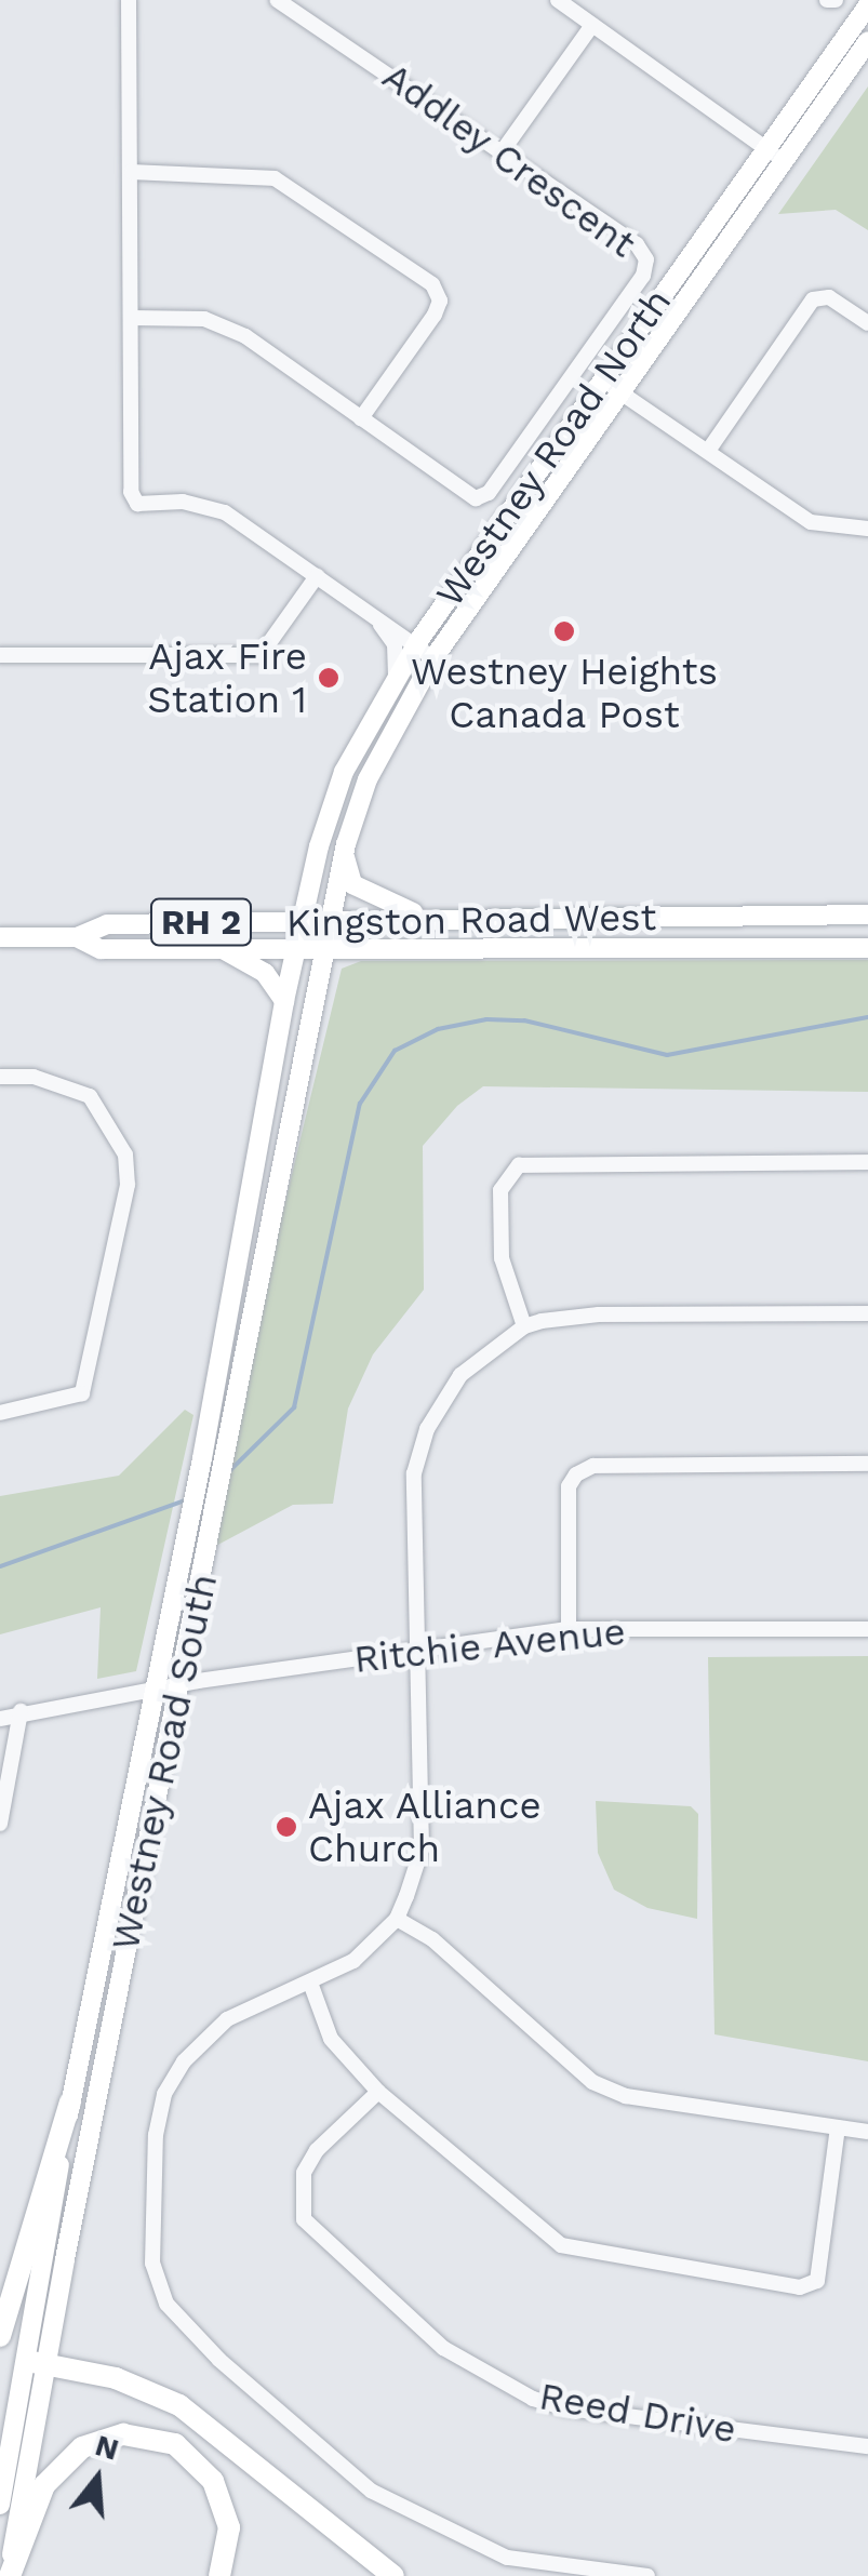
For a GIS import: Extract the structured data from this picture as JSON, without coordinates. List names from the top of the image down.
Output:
{
  "streets": {
    "main road": [
      "Westney Road North",
      "Kingston Road West",
      "RH 2",
      "Westney Road South"
    ],
    "street": ["Addley Crescent", "Ritchie Avenue", "Reed Drive"]
  },
  "crossings": [
    ["Westney Road North", "Kingston Road West"],
    ["Westney Road North", "Westney Road South"],
    ["Kingston Road West", "Westney Road South"],
    ["Ritchie Avenue", "Westney Road South"]
  ],
  "places": ["Westney Heights Canada Post", "Ajax Fire Station 1", "Ajax Alliance Church"],
  "north": "top"
}
